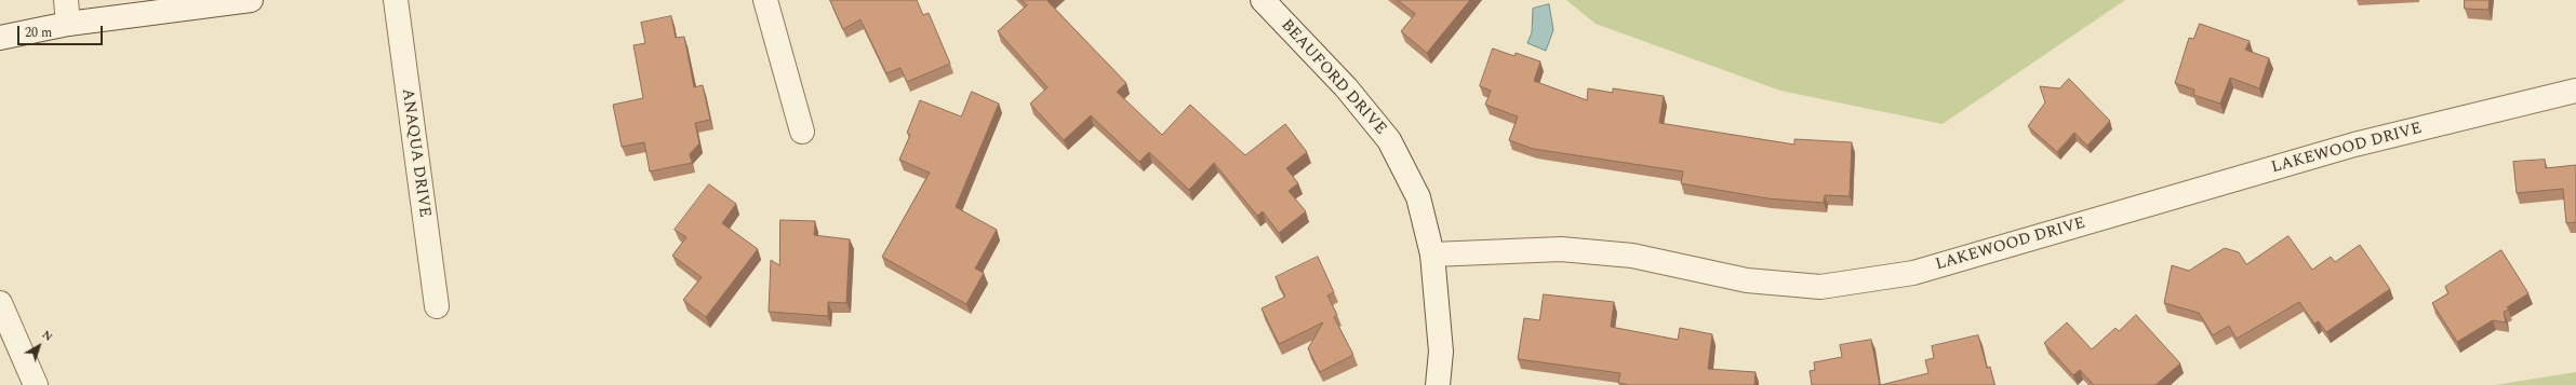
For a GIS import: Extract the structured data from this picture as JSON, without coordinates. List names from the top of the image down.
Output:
{
  "streets": {
    "street": ["BEAUFORD DRIVE", "LAKEWOOD DRIVE", "ANAQUA DRIVE"]
  },
  "crossings": [
    ["BEAUFORD DRIVE", "LAKEWOOD DRIVE"]
  ],
  "scale_bar": "20 m",
  "north": "top right"
}
